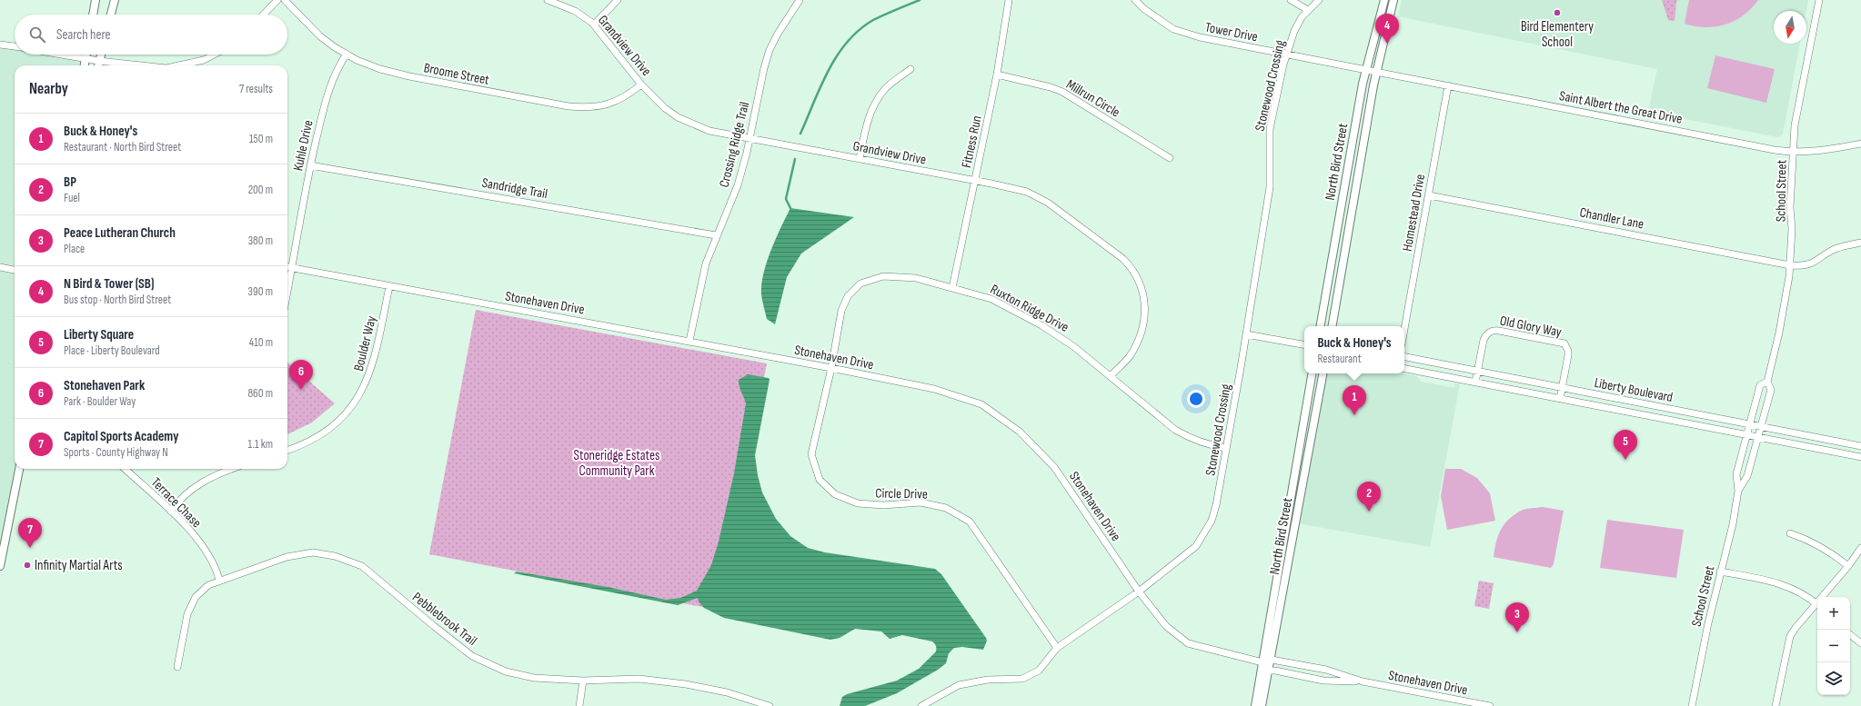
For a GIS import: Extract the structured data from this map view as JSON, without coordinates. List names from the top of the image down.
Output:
{
  "streets": {
    "street": [
      "Tower Drive",
      "Grandview Drive",
      "Broome Street",
      "Stonewood Crossing",
      "Millrun Circle",
      "Saint Albert the Great Drive",
      "Fitness Run",
      "Crossing Ridge Trail",
      "Kuhle Drive",
      "North Bird Street",
      "Sandridge Trail",
      "School Street",
      "Homestead Drive",
      "Chandler Lane",
      "Stonehaven Drive",
      "Ruxton Ridge Drive",
      "Old Glory Way",
      "Boulder Way",
      "Liberty Boulevard",
      "Circle Drive",
      "Terrace Chase",
      "Pebblebrook Trail"
    ]
  },
  "crossings": [
    ["Tower Drive", "Stonewood Crossing"],
    ["Tower Drive", "Saint Albert the Great Drive"],
    ["Tower Drive", "North Bird Street"],
    ["Grandview Drive", "Broome Street"],
    ["Grandview Drive", "Fitness Run"],
    ["Grandview Drive", "Crossing Ridge Trail"],
    ["Grandview Drive", "Ruxton Ridge Drive"],
    ["Broome Street", "Kuhle Drive"],
    ["Stonewood Crossing", "Stonehaven Drive"],
    ["Stonewood Crossing", "Ruxton Ridge Drive"],
    ["Stonewood Crossing", "Circle Drive"],
    ["Millrun Circle", "Fitness Run"],
    ["Saint Albert the Great Drive", "North Bird Street"],
    ["Saint Albert the Great Drive", "School Street"],
    ["Saint Albert the Great Drive", "Homestead Drive"],
    ["Fitness Run", "Ruxton Ridge Drive"],
    ["Crossing Ridge Trail", "Sandridge Trail"],
    ["Crossing Ridge Trail", "Stonehaven Drive"],
    ["Kuhle Drive", "Sandridge Trail"],
    ["Kuhle Drive", "Stonehaven Drive"],
    ["North Bird Street", "Stonehaven Drive"],
    ["School Street", "Chandler Lane"],
    ["School Street", "Liberty Boulevard"],
    ["Homestead Drive", "Chandler Lane"],
    ["Stonehaven Drive", "Ruxton Ridge Drive"],
    ["Stonehaven Drive", "Boulder Way"],
    ["Stonehaven Drive", "Circle Drive"],
    ["Ruxton Ridge Drive", "Circle Drive"],
    ["Old Glory Way", "Liberty Boulevard"],
    ["Terrace Chase", "Pebblebrook Trail"]
  ],
  "parks": ["Stoneridge Estates Community Park"],
  "places": ["Bird Elementery School", "Infinity Martial Arts"],
  "north": "bottom",
  "page": {
    "pins": [
      "4",
      "6",
      "1",
      "5",
      "2",
      "7",
      "3"
    ],
    "search": "Search here",
    "heading": ["Nearby", "7 results"],
    "list": [
      {
        "mark": "1",
        "name": "Buck & Honey's",
        "note": "Restaurant · North Bird Street",
        "value": "150 m"
      },
      {
        "mark": "2",
        "name": "BP",
        "note": "Fuel",
        "value": "200 m"
      },
      {
        "mark": "3",
        "name": "Peace Lutheran Church",
        "note": "Place",
        "value": "380 m"
      },
      {
        "mark": "4",
        "name": "N Bird & Tower (SB)",
        "note": "Bus stop · North Bird Street",
        "value": "390 m"
      },
      {
        "mark": "5",
        "name": "Liberty Square",
        "note": "Place · Liberty Boulevard",
        "value": "410 m"
      },
      {
        "mark": "6",
        "name": "Stonehaven Park",
        "note": "Park · Boulder Way",
        "value": "860 m"
      },
      {
        "mark": "7",
        "name": "Capitol Sports Academy",
        "note": "Sports · County Highway N",
        "value": "1.1 km"
      }
    ],
    "popup": ["Buck & Honey's", "Restaurant"],
    "map_buttons": ["+", "−"]
  }
}
